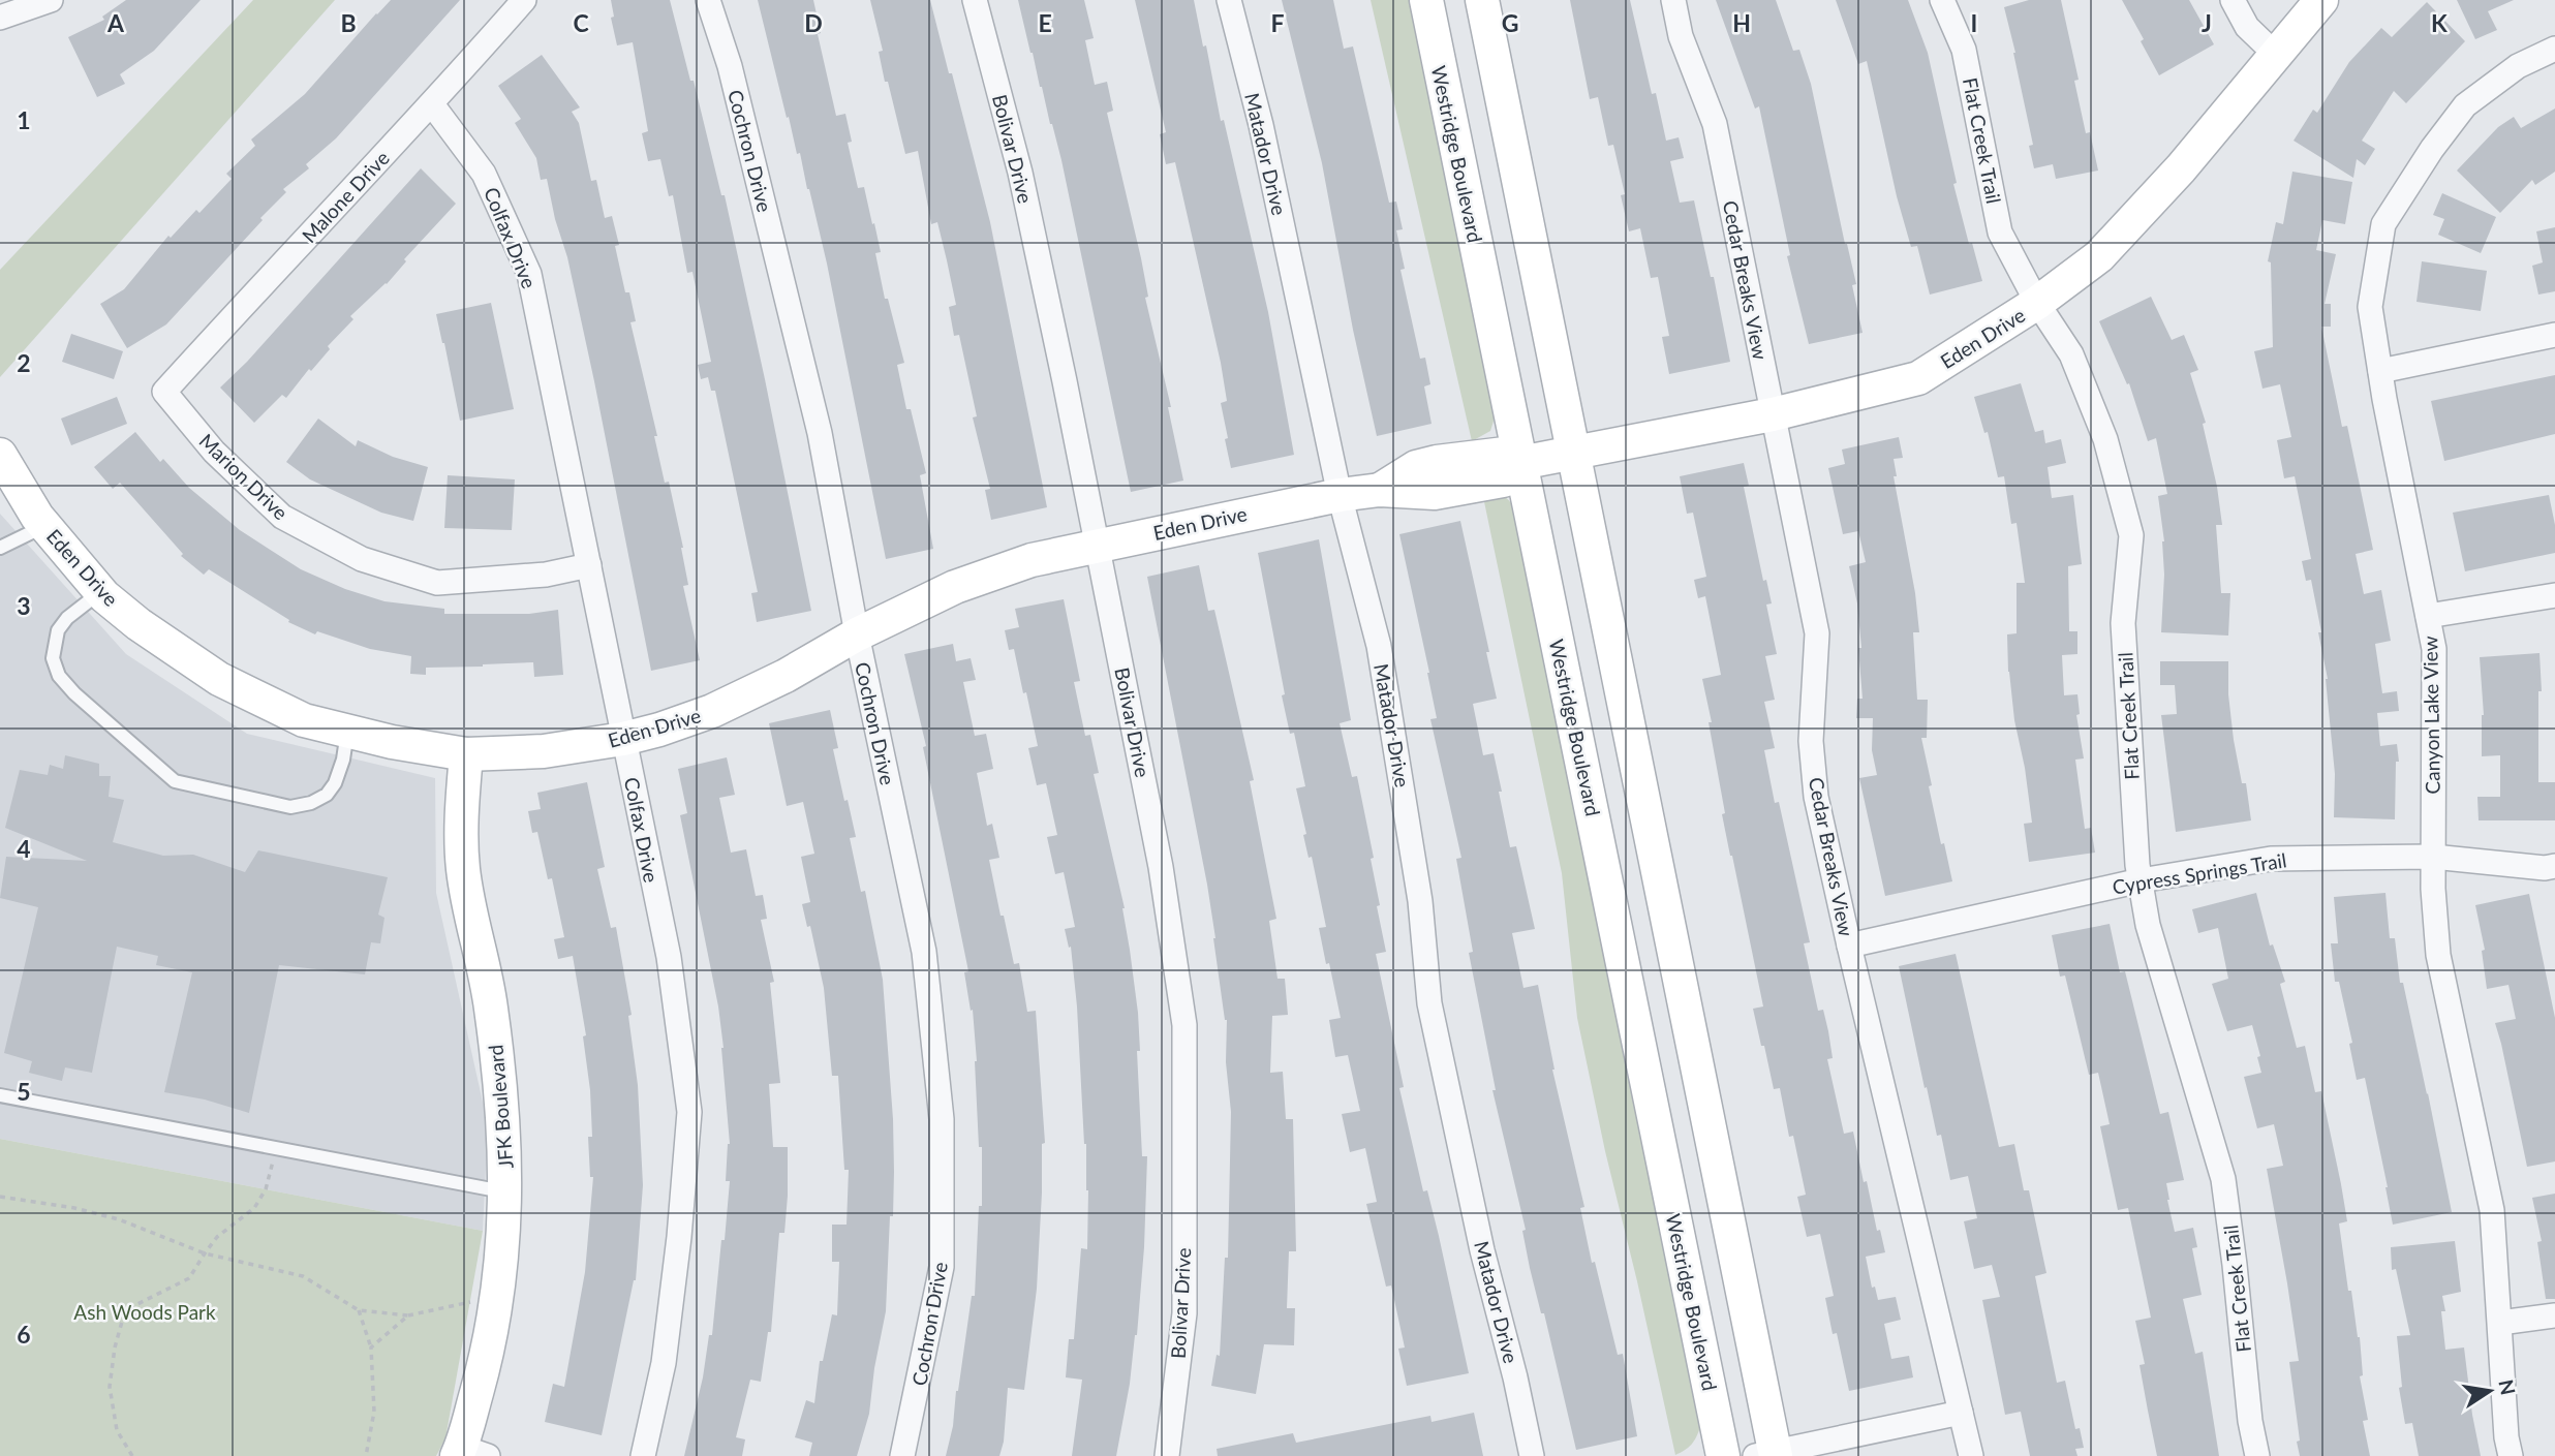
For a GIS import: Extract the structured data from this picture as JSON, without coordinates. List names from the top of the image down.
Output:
{
  "streets": {
    "street": [
      "Flat Creek Trail",
      "Bolivar Drive",
      "Cochron Drive",
      "Matador Drive",
      "Westridge Boulevard",
      "Malone Drive",
      "Colfax Drive",
      "Cedar Breaks View",
      "Eden Drive",
      "Marion Drive",
      "Canyon Lake View",
      "Cypress Springs Trail",
      "JFK Boulevard"
    ]
  },
  "crossings": [
    ["Flat Creek Trail", "Eden Drive"],
    ["Flat Creek Trail", "Cypress Springs Trail"],
    ["Bolivar Drive", "Eden Drive"],
    ["Cochron Drive", "Eden Drive"],
    ["Matador Drive", "Eden Drive"],
    ["Westridge Boulevard", "Eden Drive"],
    ["Malone Drive", "Colfax Drive"],
    ["Malone Drive", "Marion Drive"],
    ["Colfax Drive", "Eden Drive"],
    ["Colfax Drive", "Marion Drive"],
    ["Cedar Breaks View", "Eden Drive"],
    ["Cedar Breaks View", "Cypress Springs Trail"],
    ["Eden Drive", "JFK Boulevard"],
    ["Canyon Lake View", "Cypress Springs Trail"]
  ],
  "parks": ["Ash Woods Park"],
  "north": "right",
  "grid": {
    "columns": [
      "A",
      "B",
      "C",
      "D",
      "E",
      "F",
      "G",
      "H",
      "I",
      "J",
      "K"
    ],
    "rows": [
      "1",
      "2",
      "3",
      "4",
      "5",
      "6"
    ]
  }
}
